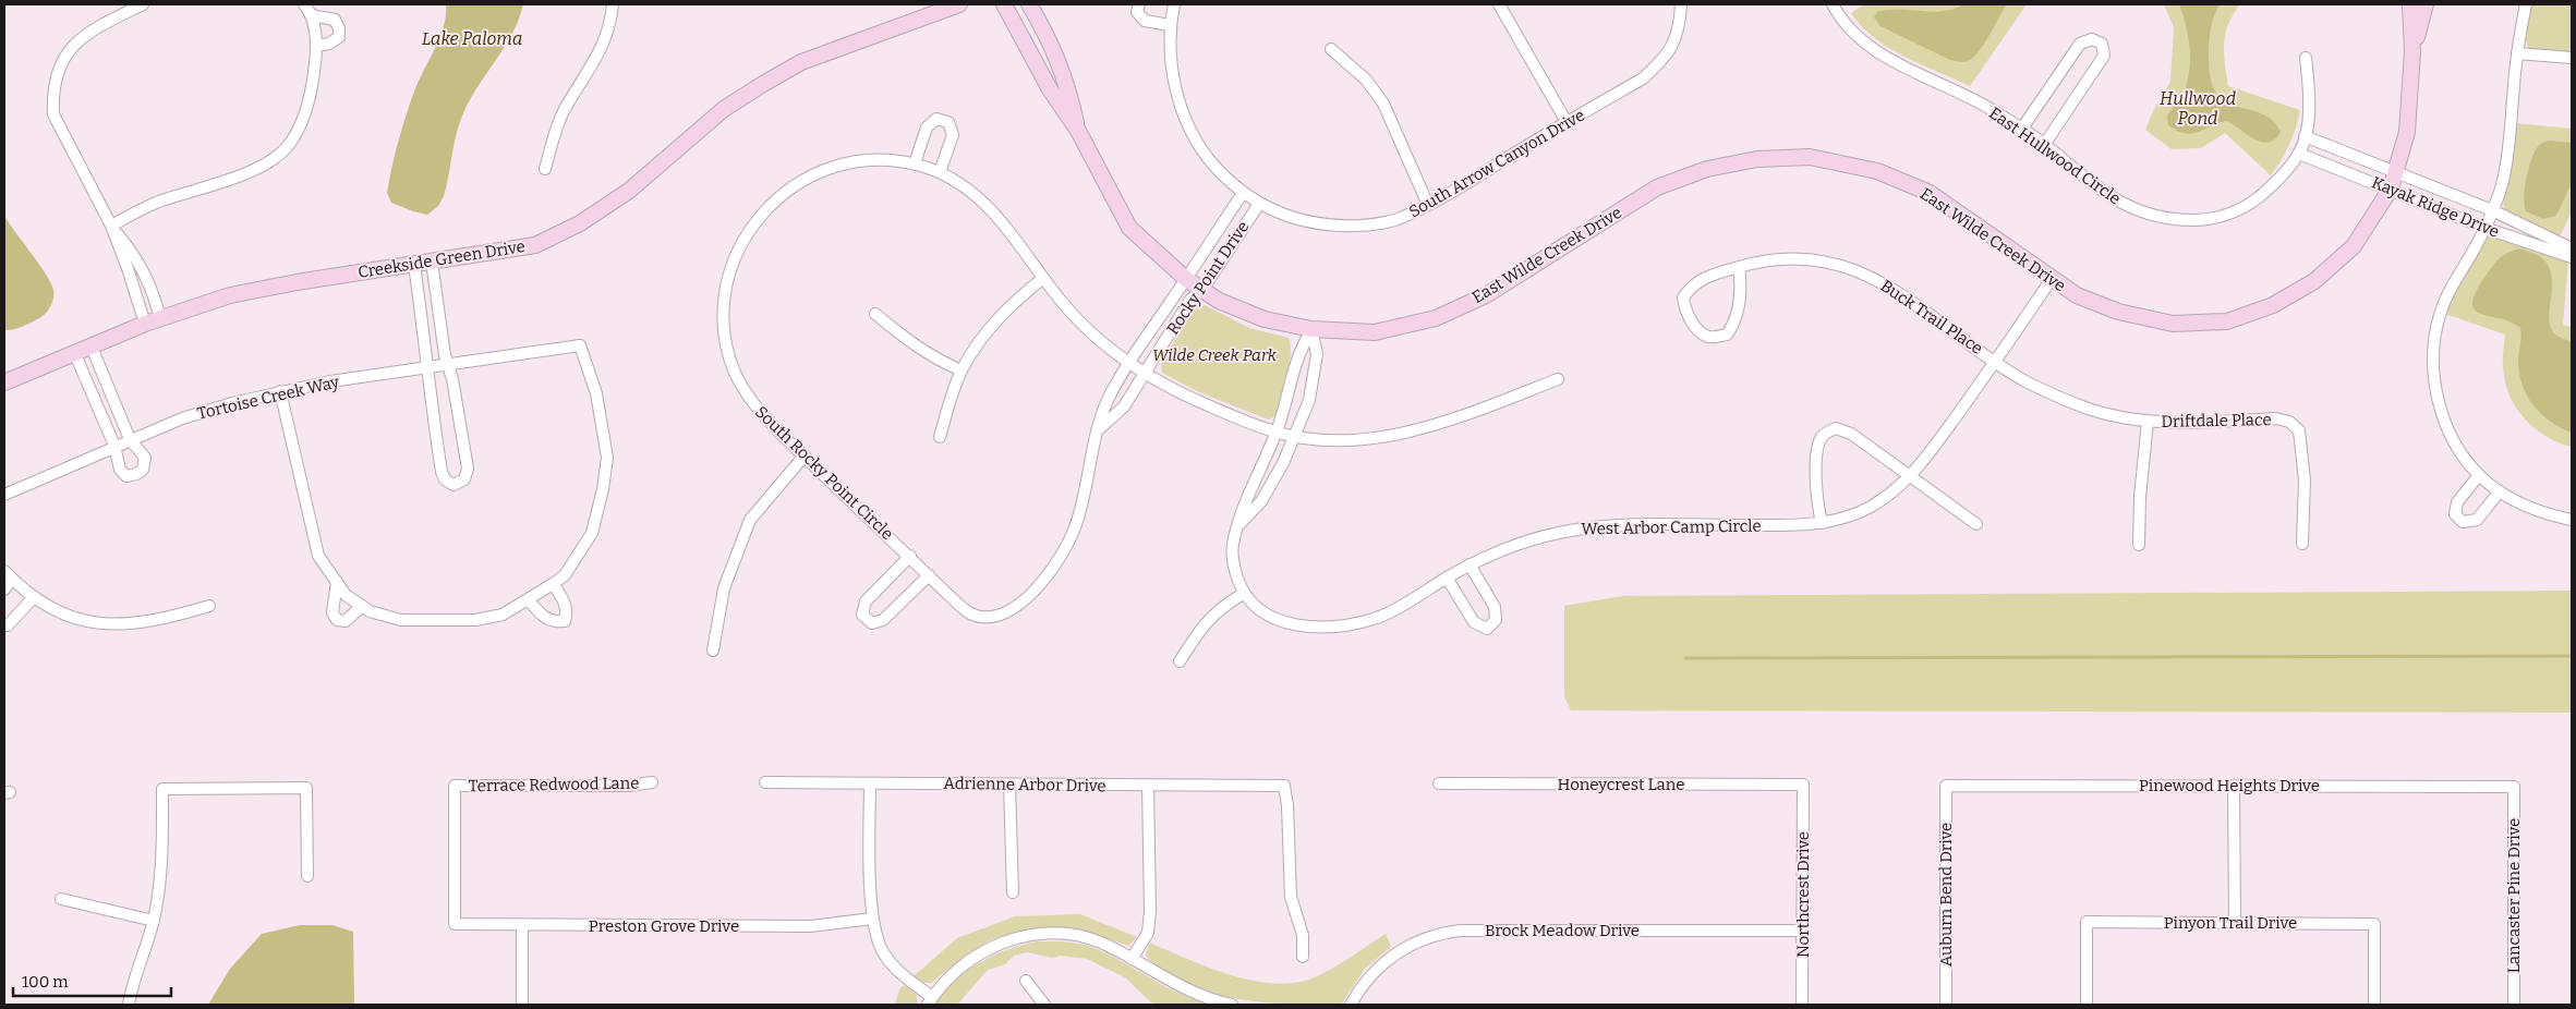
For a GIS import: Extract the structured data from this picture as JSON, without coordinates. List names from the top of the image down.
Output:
{
  "streets": {
    "street": [
      "East Hullwood Circle",
      "South Arrow Canyon Drive",
      "Kayak Ridge Drive",
      "East Wilde Creek Drive",
      "Creekside Green Drive",
      "Rocky Point Drive",
      "Buck Trail Place",
      "Tortoise Creek Way",
      "Driftdale Place",
      "South Rocky Point Circle",
      "West Arbor Camp Circle",
      "Terrace Redwood Lane",
      "Adrienne Arbor Drive",
      "Honeycrest Lane",
      "Pinewood Heights Drive",
      "Northcrest Drive",
      "Auburn Bend Drive",
      "Lancaster Pine Drive",
      "Pinyon Trail Drive",
      "Preston Grove Drive",
      "Brock Meadow Drive"
    ]
  },
  "crossings": [
    ["East Hullwood Circle", "Kayak Ridge Drive"],
    ["South Arrow Canyon Drive", "Rocky Point Drive"],
    ["Kayak Ridge Drive", "East Wilde Creek Drive"],
    ["East Wilde Creek Drive", "Rocky Point Drive"],
    ["East Wilde Creek Drive", "West Arbor Camp Circle"],
    ["Rocky Point Drive", "South Rocky Point Circle"],
    ["Buck Trail Place", "Driftdale Place"],
    ["Buck Trail Place", "West Arbor Camp Circle"],
    ["Driftdale Place", "West Arbor Camp Circle"],
    ["South Rocky Point Circle", "West Arbor Camp Circle"],
    ["Terrace Redwood Lane", "Preston Grove Drive"],
    ["Honeycrest Lane", "Northcrest Drive"],
    ["Pinewood Heights Drive", "Auburn Bend Drive"],
    ["Pinewood Heights Drive", "Lancaster Pine Drive"],
    ["Northcrest Drive", "Brock Meadow Drive"]
  ],
  "water": ["Lake Paloma", "Hullwood Pond"],
  "parks": ["Wilde Creek Park"],
  "scale_bar": "100 m"
}
